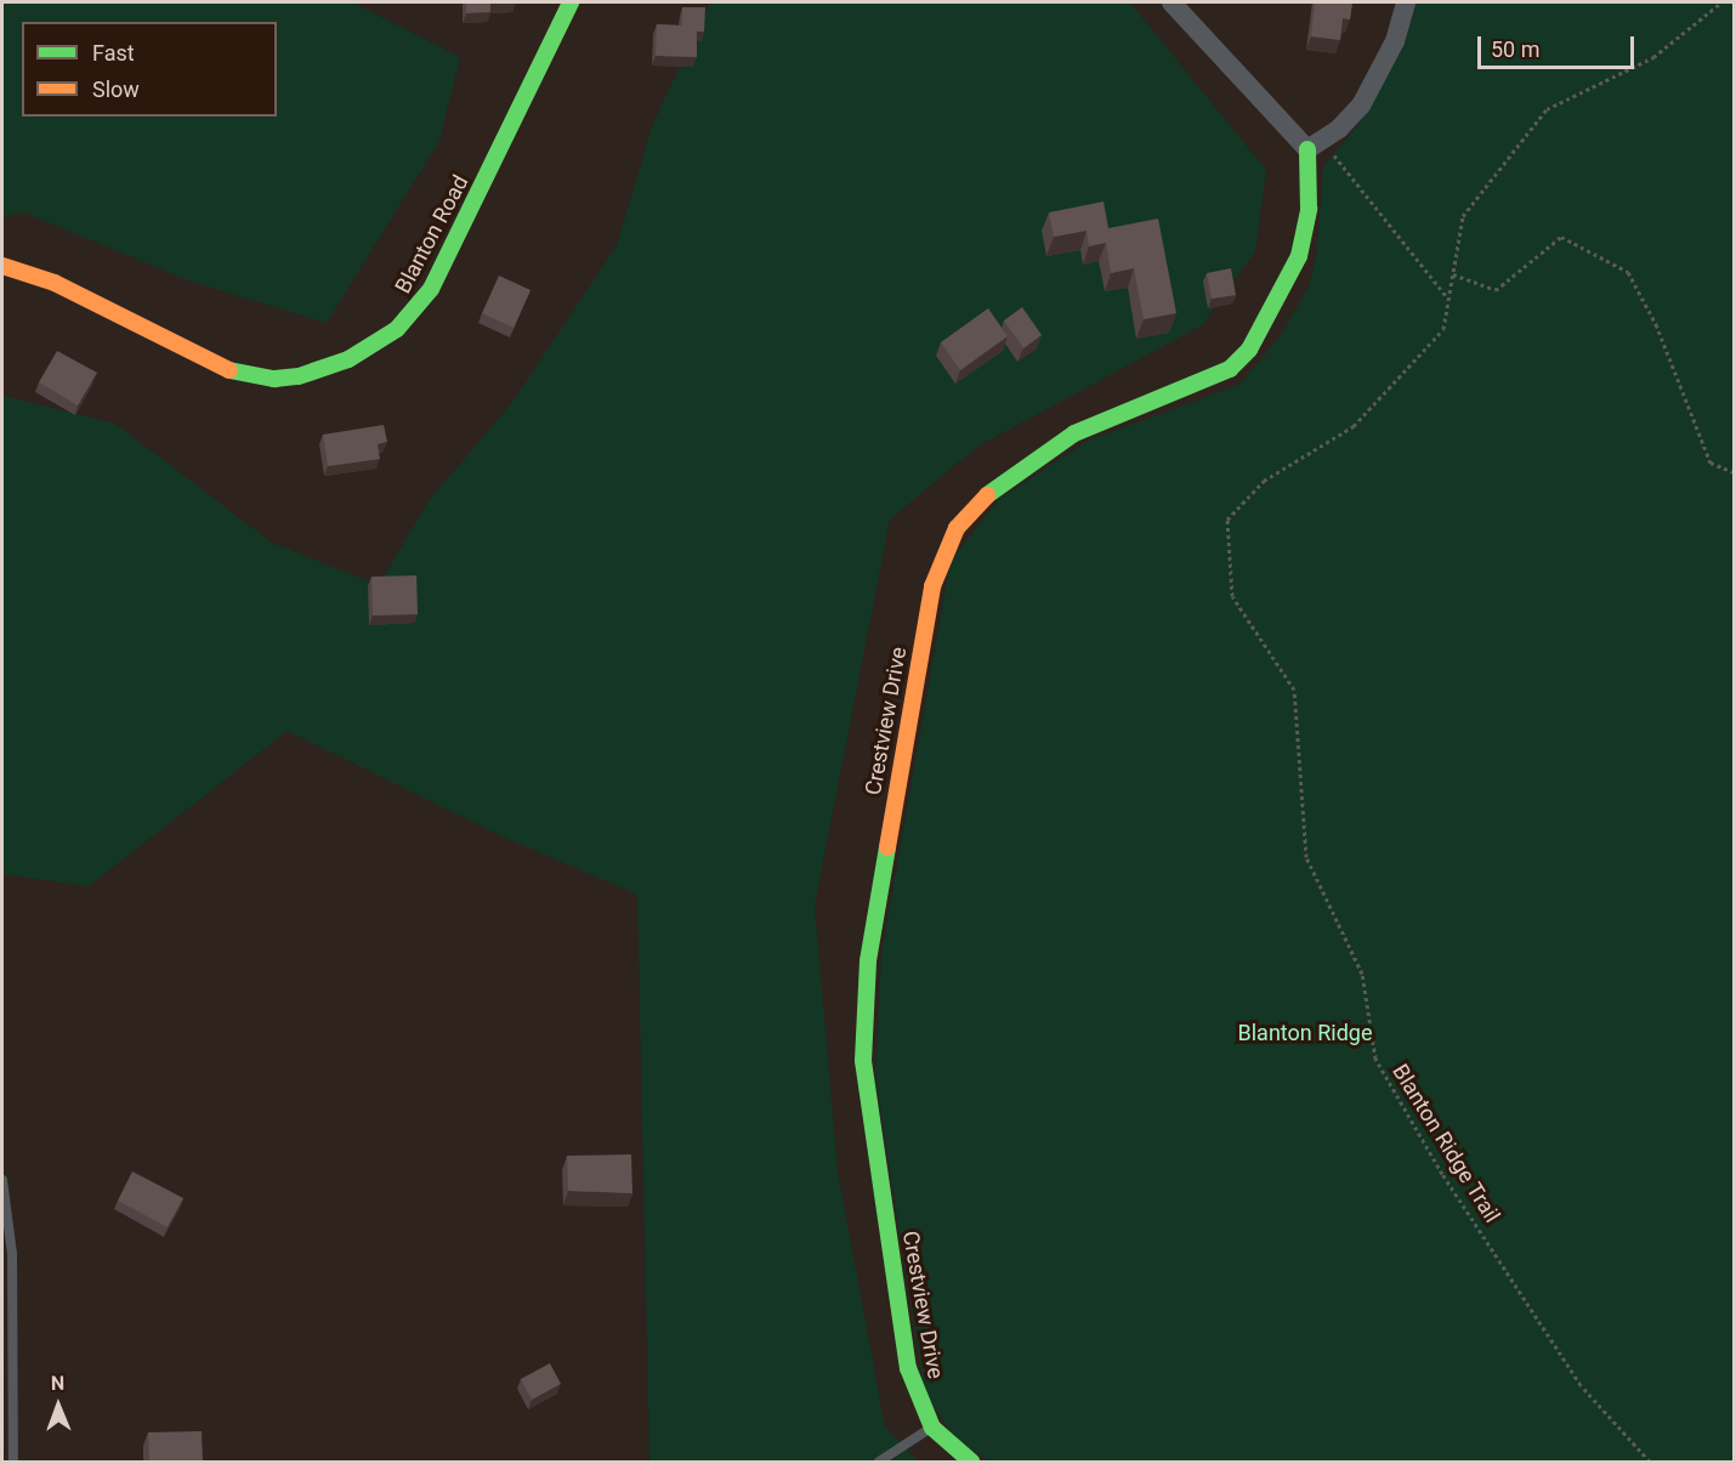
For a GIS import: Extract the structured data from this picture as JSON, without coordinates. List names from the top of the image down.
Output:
{
  "streets": {
    "street": ["Blanton Road", "Crestview Drive"],
    "path": ["Blanton Ridge Trail"]
  },
  "parks": ["Blanton Ridge"],
  "legend": ["Fast", "Slow"],
  "scale_bar": "50 m",
  "north": "top"
}
